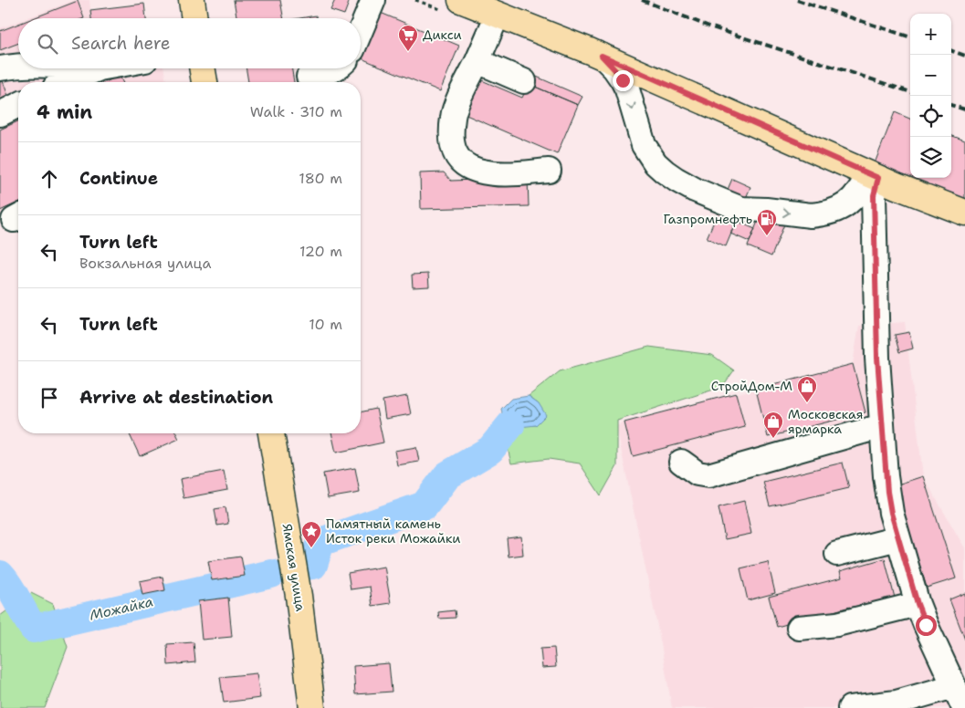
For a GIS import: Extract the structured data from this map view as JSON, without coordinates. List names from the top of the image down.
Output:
{
  "streets": {
    "main road": ["Ямская улица"]
  },
  "water": ["Можайка"],
  "places": {
    "supermarket": ["Дикси"],
    "fuel station": ["Газпромнефть"],
    "shop": ["СтройДом-М", "Московская ярмарка"],
    "place": ["Памятный камень Исток реки Можайки"]
  },
  "page": {
    "map_buttons": ["+", "−"],
    "search": "Search here",
    "heading": ["4 min", "Walk · 310 m"],
    "list": [
      ["Continue", "180 m"],
      ["Turn left", "Вокзальная улица", "120 m"],
      ["Turn left", "10 m"],
      "Arrive at destination"
    ]
  }
}
